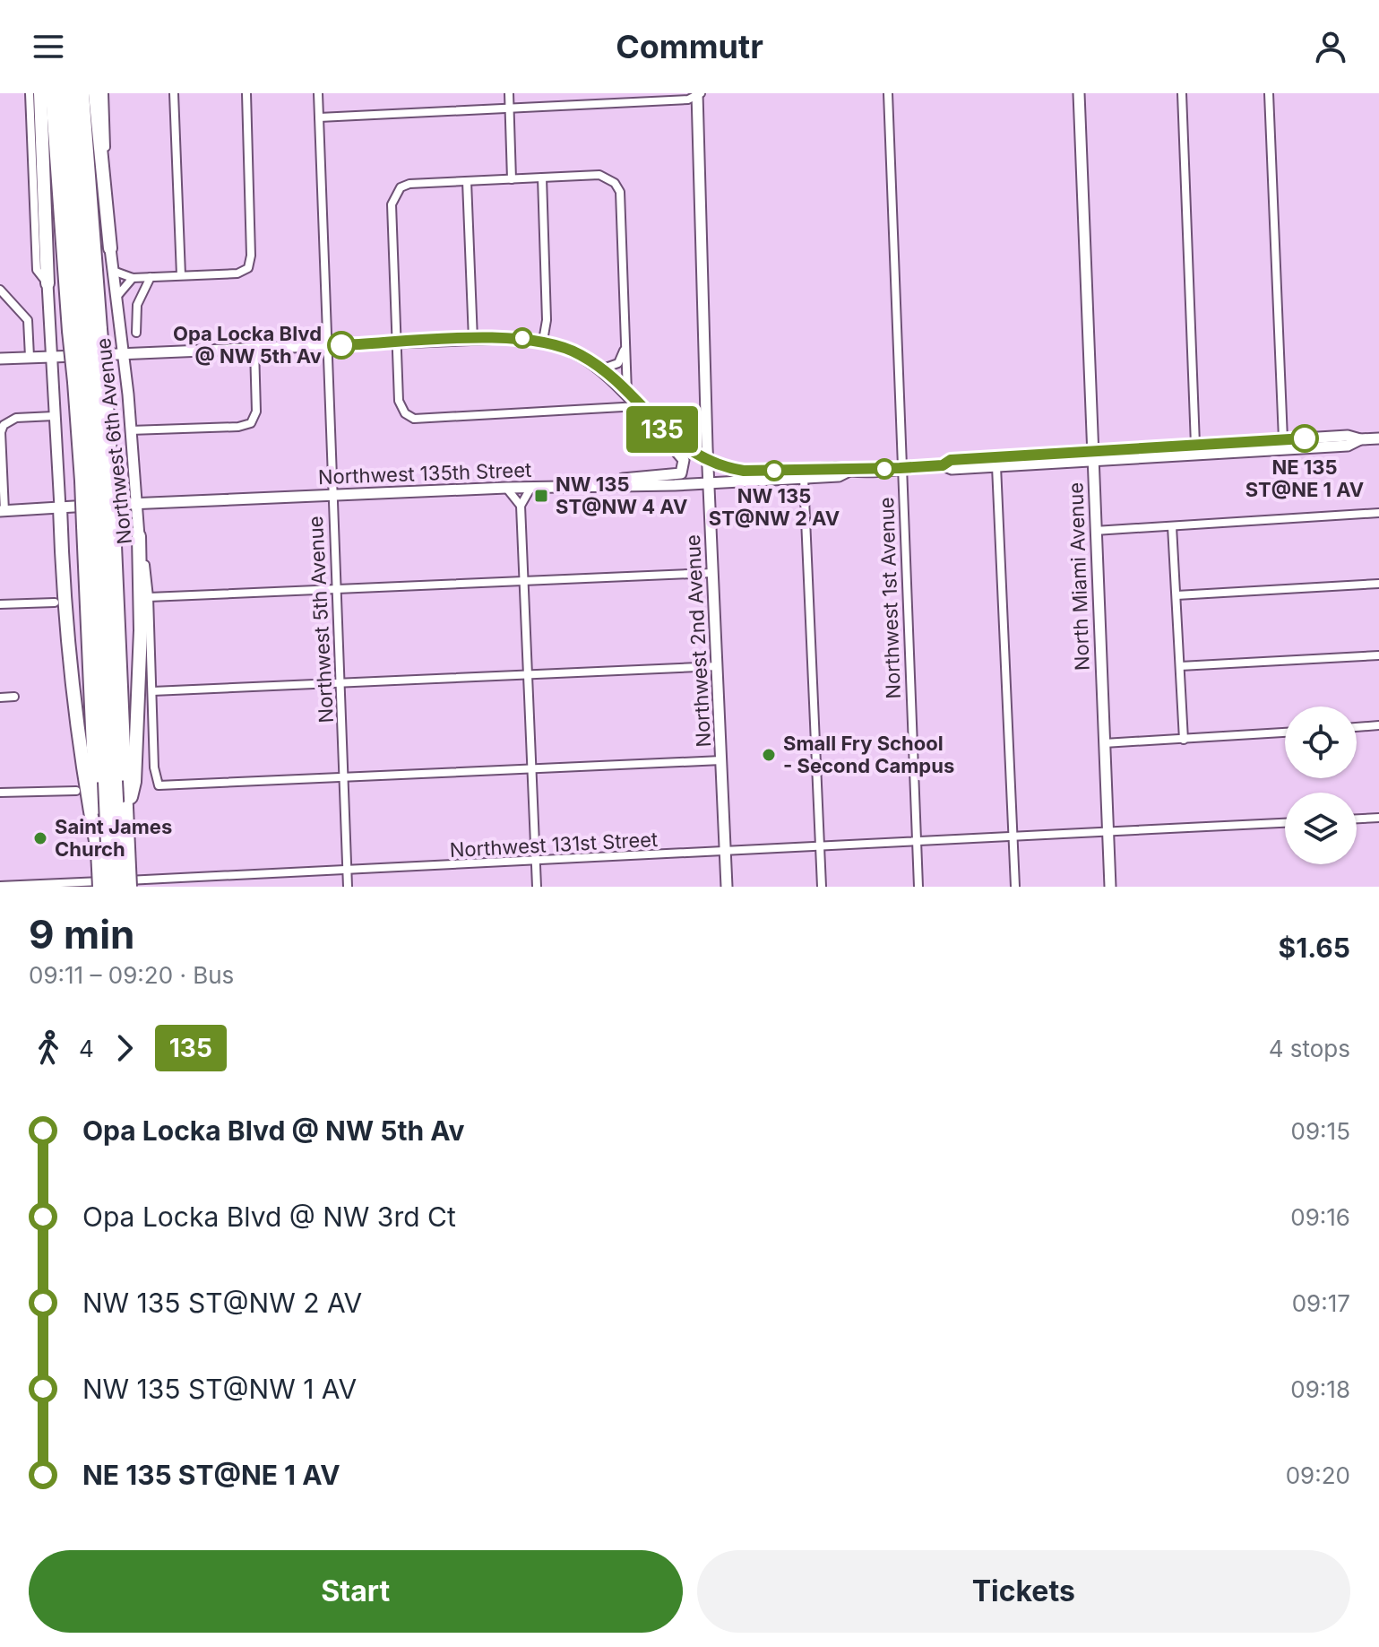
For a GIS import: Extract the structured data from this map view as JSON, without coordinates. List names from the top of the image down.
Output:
{
  "streets": {
    "main road": [
      "Northwest 6th Avenue",
      "Northwest 135th Street",
      "North Miami Avenue",
      "Northwest 2nd Avenue"
    ],
    "street": ["Northwest 1st Avenue", "Northwest 5th Avenue", "Northwest 131st Street"]
  },
  "crossings": [
    ["Northwest 6th Avenue", "Northwest 135th Street"],
    ["Northwest 6th Avenue", "Northwest 5th Avenue"],
    ["Northwest 135th Street", "North Miami Avenue"],
    ["Northwest 135th Street", "Northwest 1st Avenue"],
    ["Northwest 135th Street", "Northwest 5th Avenue"],
    ["Northwest 135th Street", "Northwest 2nd Avenue"],
    ["North Miami Avenue", "Northwest 131st Street"],
    ["Northwest 1st Avenue", "Northwest 131st Street"],
    ["Northwest 5th Avenue", "Northwest 131st Street"],
    ["Northwest 2nd Avenue", "Northwest 131st Street"]
  ],
  "places": {
    "other": [
      "Opa Locka Blvd @ NW 5th Av",
      "NE 135 ST@NE 1 AV",
      "NW 135 ST@NW 2 AV",
      "Small Fry School - Second Campus",
      "Saint James Church"
    ],
    "transit": ["NW 135 ST@NW 4 AV"]
  },
  "lines": ["bus line 135"],
  "page": {
    "header": "Commutr",
    "on_map": "135",
    "heading": ["9 min", "09:11 – 09:20 · Bus", "$1.65"],
    "legs": ["4", "135", "4 stops"],
    "list": [
      {
        "name": "Opa Locka Blvd @ NW 5th Av",
        "value": "09:15"
      },
      {
        "name": "Opa Locka Blvd @ NW 3rd Ct",
        "value": "09:16"
      },
      {
        "name": "NW 135 ST@NW 2 AV",
        "value": "09:17"
      },
      {
        "name": "NW 135 ST@NW 1 AV",
        "value": "09:18"
      },
      {
        "name": "NE 135 ST@NE 1 AV",
        "value": "09:20"
      }
    ],
    "buttons": ["Start", "Tickets"]
  }
}
